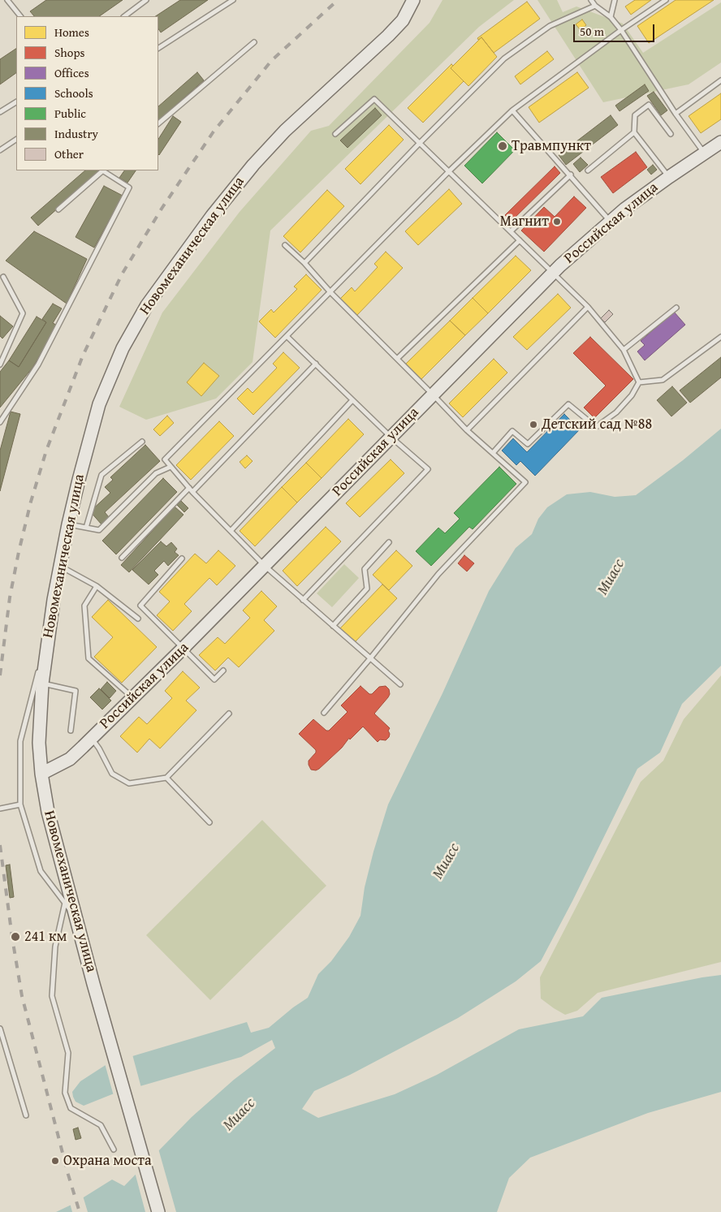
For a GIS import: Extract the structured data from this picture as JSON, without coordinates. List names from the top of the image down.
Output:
{
  "streets": {
    "main road": ["Российская улица", "Новомеханическая улица"]
  },
  "crossings": [
    ["Российская улица", "Новомеханическая улица"]
  ],
  "water": ["Миасс"],
  "places": [
    "Травмпункт",
    "Магнит",
    "Детский сад №88",
    "241 км",
    "Охрана моста"
  ],
  "legend": [
    "Homes",
    "Shops",
    "Offices",
    "Schools",
    "Public",
    "Industry",
    "Other"
  ],
  "scale_bar": "50 m"
}
